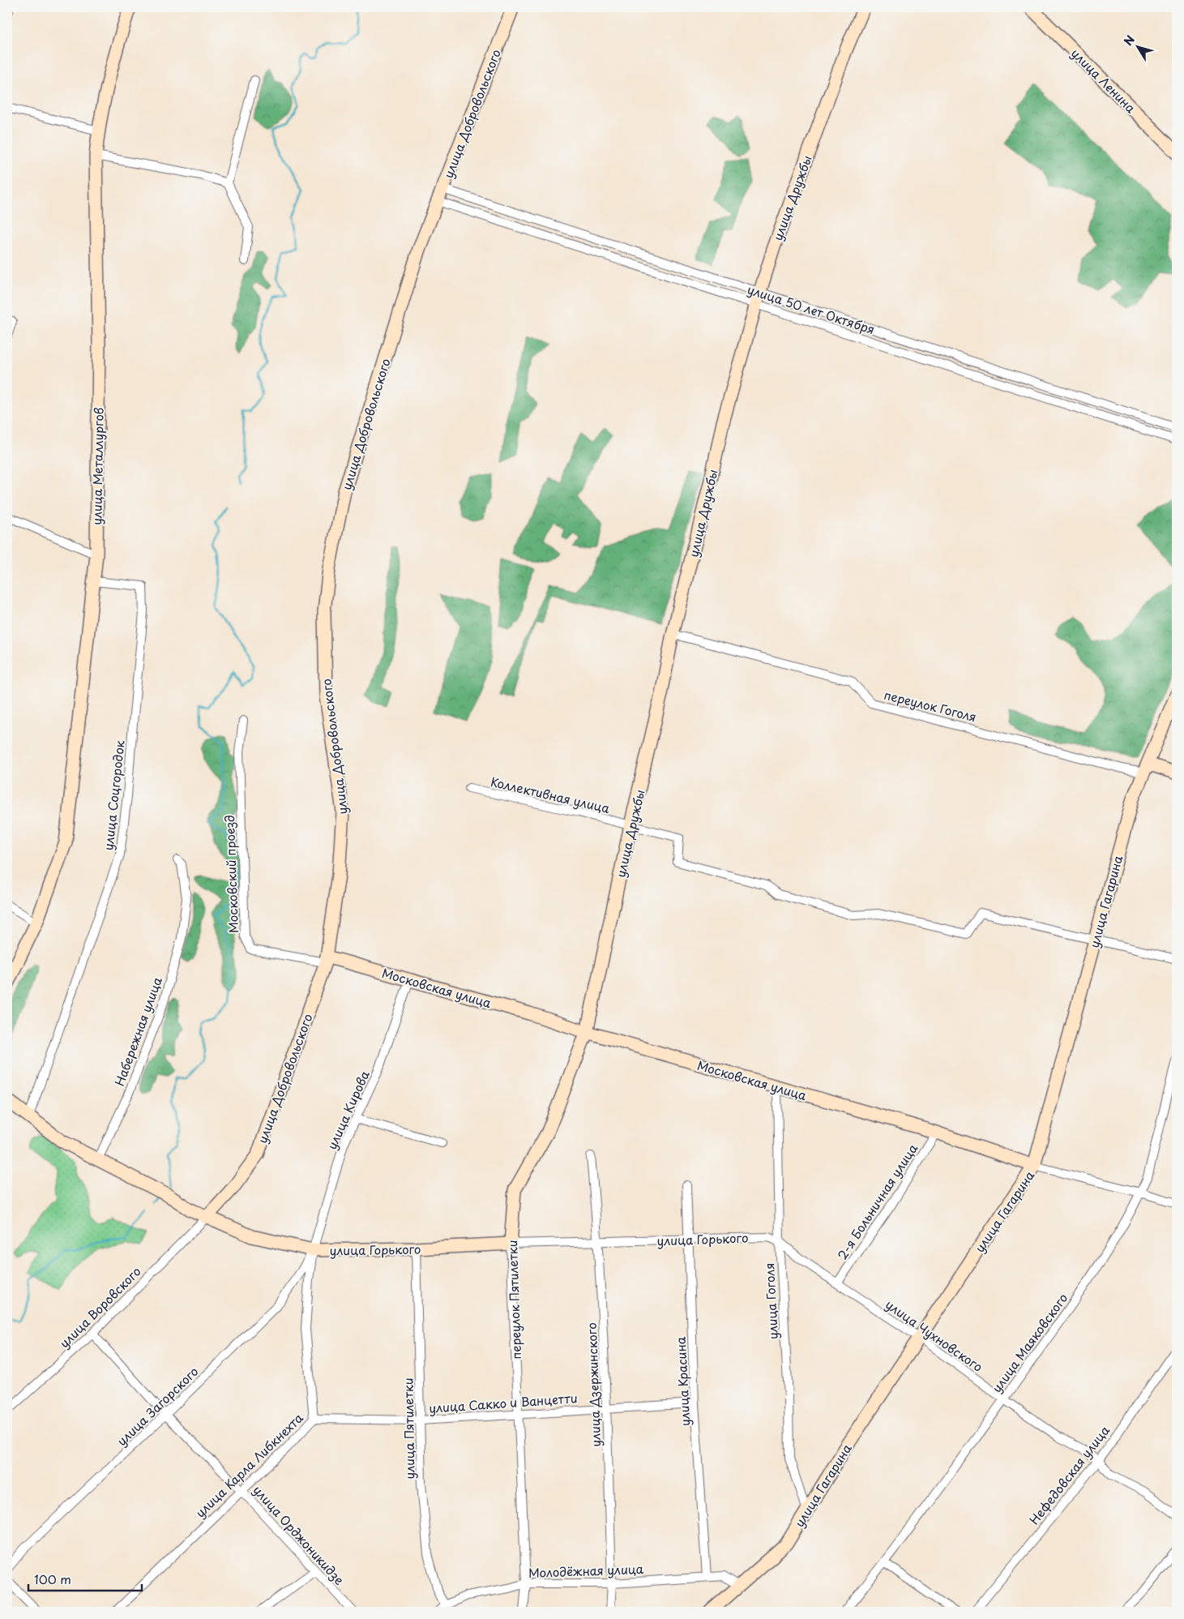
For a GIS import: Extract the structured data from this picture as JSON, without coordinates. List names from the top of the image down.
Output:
{
  "streets": {
    "street": [
      "улица Ленина",
      "улица Добровольского",
      "улица Дружбы",
      "улица 50 лет Октября",
      "улица Металлургов",
      "переулок Гоголя",
      "Коллективная улица",
      "улица Соцгородок",
      "Московский проезд",
      "улица Гагарина",
      "Московская улица",
      "Набережная улица",
      "улица Кирова",
      "2-я Больничная улица",
      "улица Горького",
      "переулок Пятилетки",
      "улица Гоголя",
      "улица Воровского",
      "улица Чухновского",
      "улица Маяковского",
      "улица Красина",
      "улица Дзержинского",
      "улица Сакко и Ванцетти",
      "улица Загорского",
      "улица Пятилетки",
      "улица Карла Либкнехта",
      "Нефедовская улица",
      "улица Орджоникидзе",
      "Молодёжная улица"
    ]
  },
  "crossings": [
    ["улица Добровольского", "улица 50 лет Октября"],
    ["улица Добровольского", "Московский проезд"],
    ["улица Добровольского", "Московская улица"],
    ["улица Добровольского", "улица Горького"],
    ["улица Добровольского", "улица Воровского"],
    ["улица Дружбы", "улица 50 лет Октября"],
    ["улица Дружбы", "переулок Гоголя"],
    ["улица Дружбы", "Коллективная улица"],
    ["улица Дружбы", "Московская улица"],
    ["улица Дружбы", "переулок Пятилетки"],
    ["улица Металлургов", "улица Соцгородок"],
    ["переулок Гоголя", "улица Гагарина"],
    ["Коллективная улица", "улица Гагарина"],
    ["улица Соцгородок", "улица Горького"],
    ["Московский проезд", "Московская улица"],
    ["улица Гагарина", "Московская улица"],
    ["улица Гагарина", "улица Гоголя"],
    ["улица Гагарина", "улица Чухновского"],
    ["улица Гагарина", "Молодёжная улица"],
    ["Московская улица", "улица Кирова"],
    ["Московская улица", "2-я Больничная улица"],
    ["Московская улица", "переулок Пятилетки"],
    ["Московская улица", "улица Гоголя"],
    ["Московская улица", "улица Маяковского"],
    ["Набережная улица", "улица Горького"],
    ["улица Кирова", "улица Горького"],
    ["улица Кирова", "улица Загорского"],
    ["улица Кирова", "улица Карла Либкнехта"],
    ["2-я Больничная улица", "улица Чухновского"],
    ["улица Горького", "переулок Пятилетки"],
    ["улица Горького", "улица Гоголя"],
    ["улица Горького", "улица Воровского"],
    ["улица Горького", "улица Чухновского"],
    ["улица Горького", "улица Красина"],
    ["улица Горького", "улица Дзержинского"],
    ["улица Горького", "улица Загорского"],
    ["улица Горького", "улица Пятилетки"],
    ["улица Горького", "улица Карла Либкнехта"],
    ["переулок Пятилетки", "улица Сакко и Ванцетти"],
    ["переулок Пятилетки", "Молодёжная улица"],
    ["улица Гоголя", "улица Чухновского"],
    ["улица Воровского", "улица Орджоникидзе"],
    ["улица Чухновского", "улица Маяковского"],
    ["улица Чухновского", "Нефедовская улица"],
    ["улица Красина", "улица Сакко и Ванцетти"],
    ["улица Красина", "Молодёжная улица"],
    ["улица Дзержинского", "улица Сакко и Ванцетти"],
    ["улица Дзержинского", "Молодёжная улица"],
    ["улица Сакко и Ванцетти", "улица Пятилетки"],
    ["улица Сакко и Ванцетти", "улица Карла Либкнехта"],
    ["улица Загорского", "улица Карла Либкнехта"],
    ["улица Загорского", "улица Орджоникидзе"],
    ["улица Пятилетки", "Молодёжная улица"],
    ["улица Карла Либкнехта", "улица Орджоникидзе"]
  ],
  "scale_bar": "100 m",
  "north": "top left"
}
